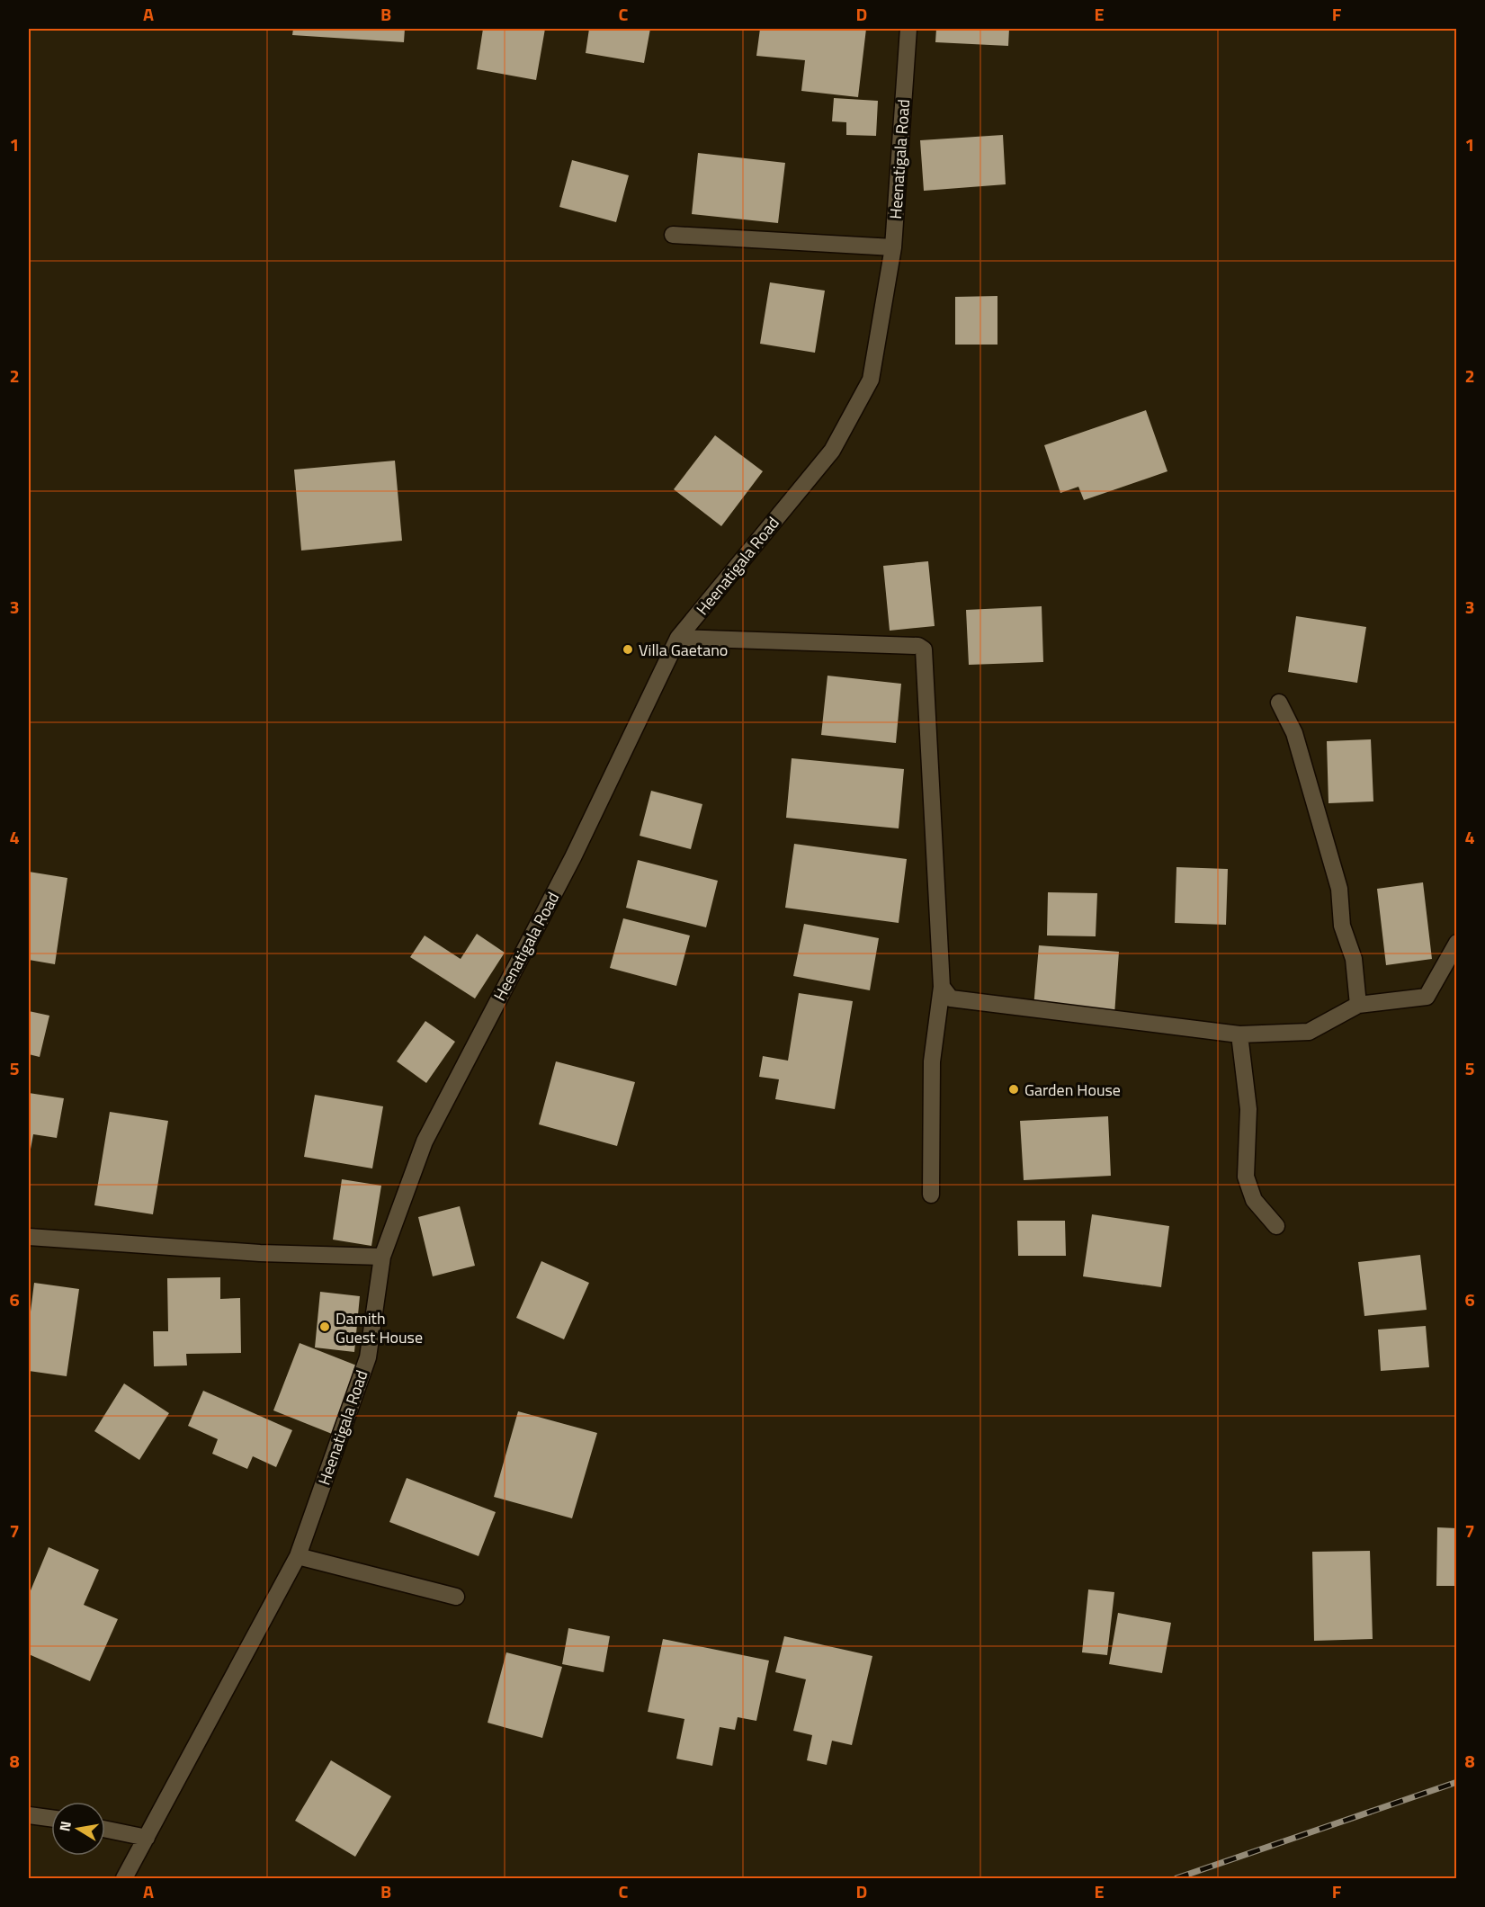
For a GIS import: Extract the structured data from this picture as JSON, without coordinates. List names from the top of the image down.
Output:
{
  "streets": {
    "street": ["Heenatigala Road"]
  },
  "places": ["Villa Gaetano", "Garden House", "Damith Guest House"],
  "north": "left",
  "grid": {
    "columns": [
      "A",
      "B",
      "C",
      "D",
      "E",
      "F"
    ],
    "rows": [
      "1",
      "2",
      "3",
      "4",
      "5",
      "6",
      "7",
      "8"
    ]
  }
}
